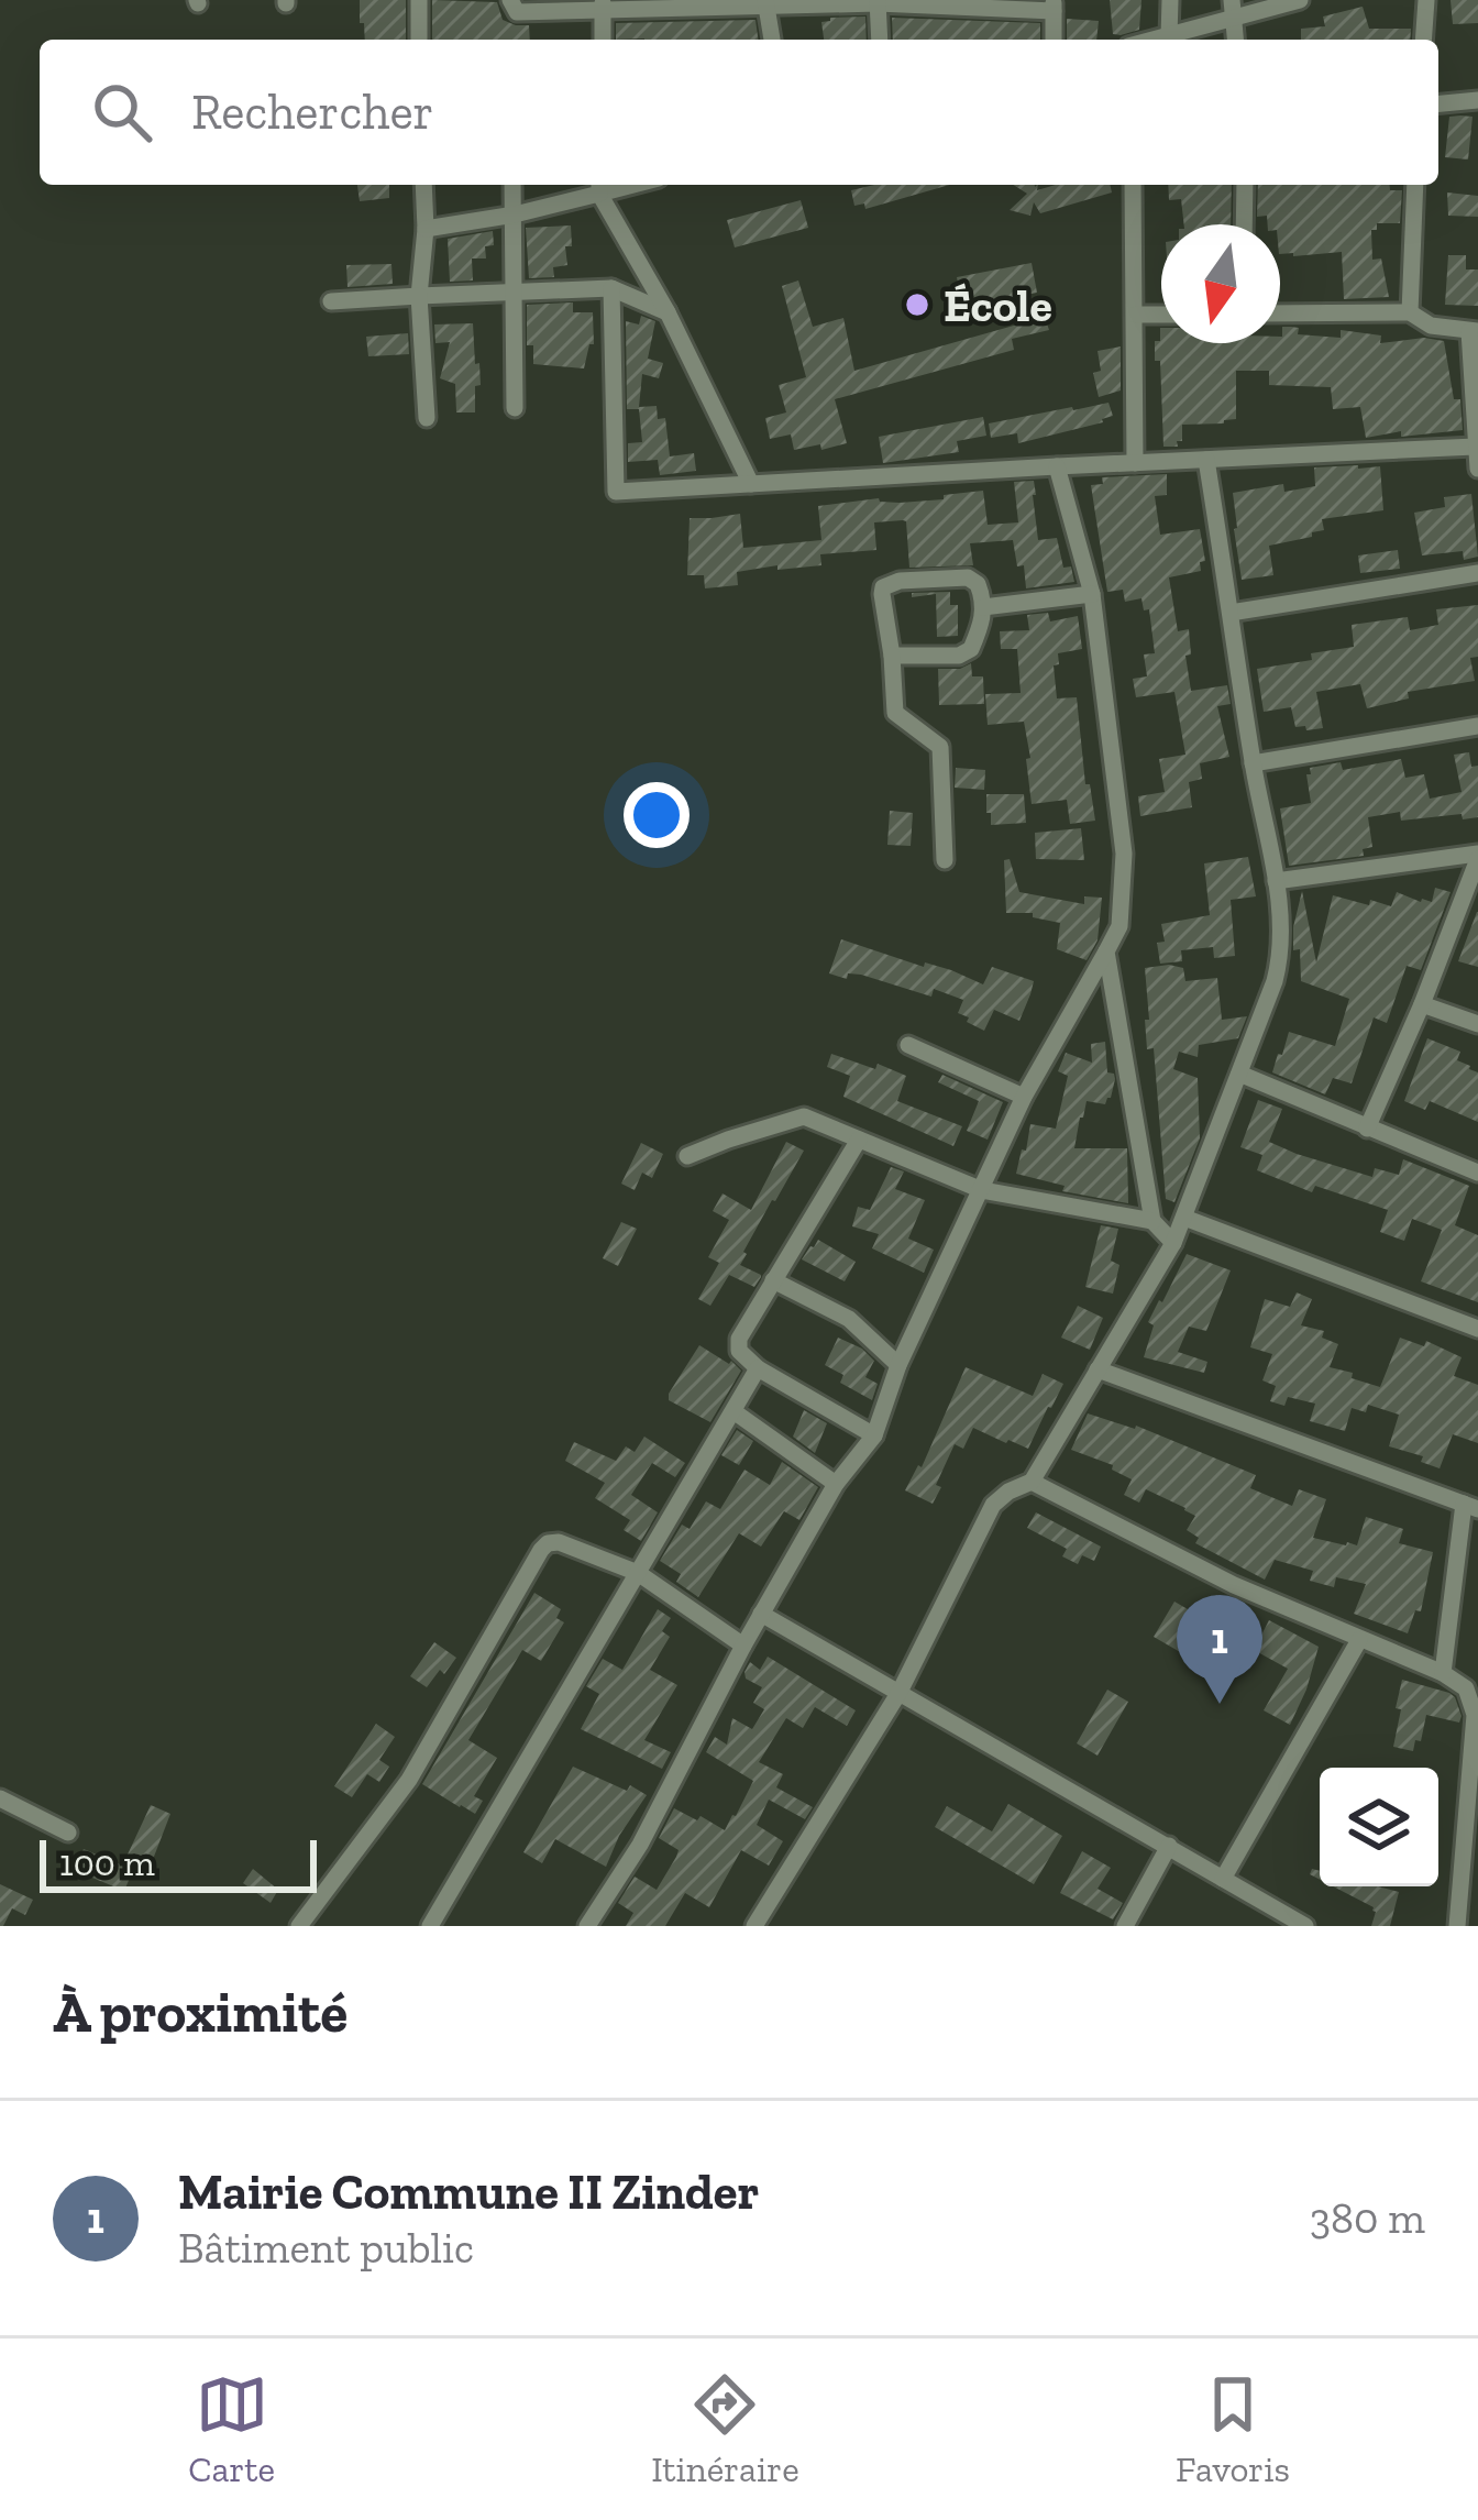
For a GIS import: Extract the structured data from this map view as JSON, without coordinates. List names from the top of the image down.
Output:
{
  "places": ["École"],
  "scale_bar": "100 m",
  "north": "bottom",
  "page": {
    "search": "Rechercher",
    "pins": "1",
    "scale": "100 m",
    "heading": "À proximité",
    "list": [
      {
        "mark": "1",
        "name": "Mairie Commune II Zinder",
        "note": "Bâtiment public",
        "value": "380 m"
      }
    ],
    "nav": ["Carte", "Itinéraire", "Favoris"]
  }
}
